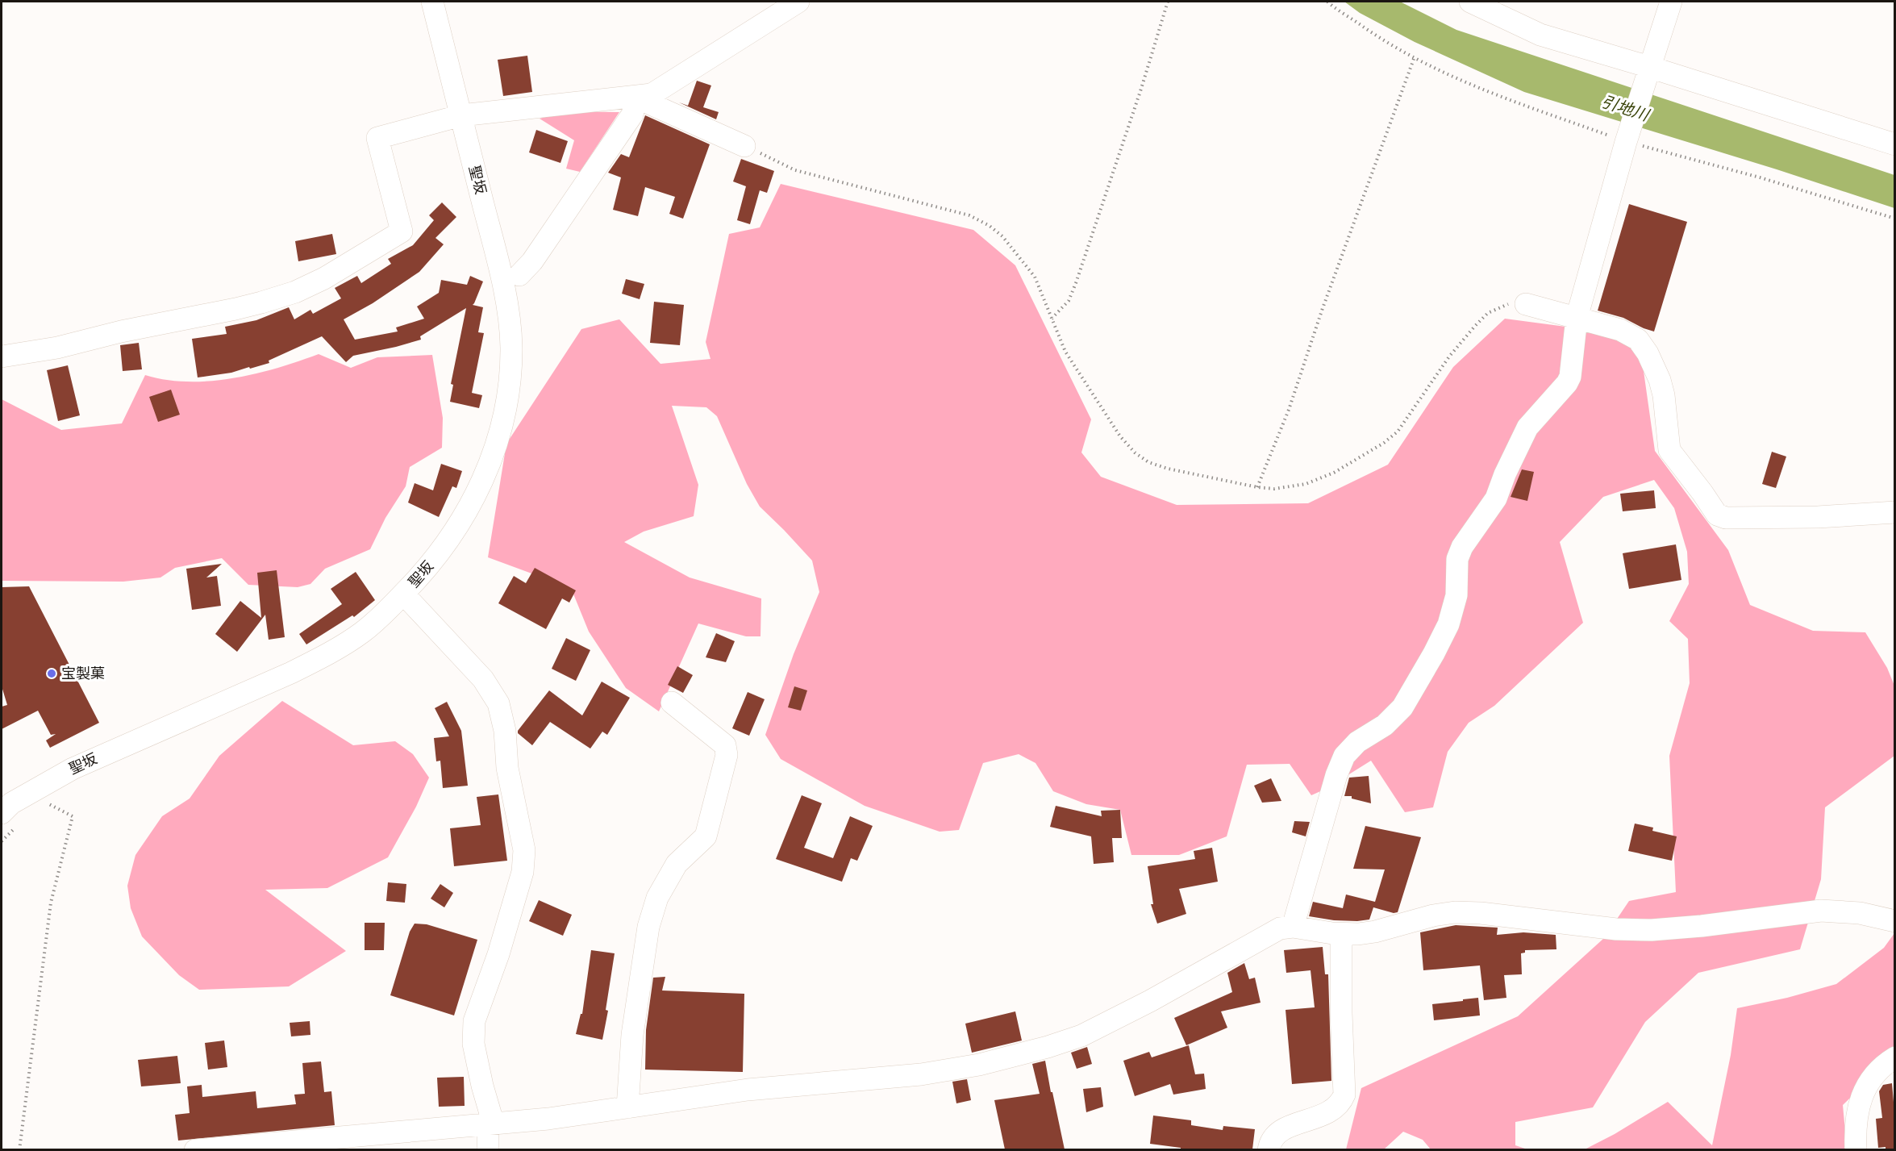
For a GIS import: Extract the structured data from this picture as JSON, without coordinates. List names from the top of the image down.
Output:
{
  "streets": {
    "street": ["聖坂"]
  },
  "water": ["引地川"],
  "places": ["宝製菓"]
}
